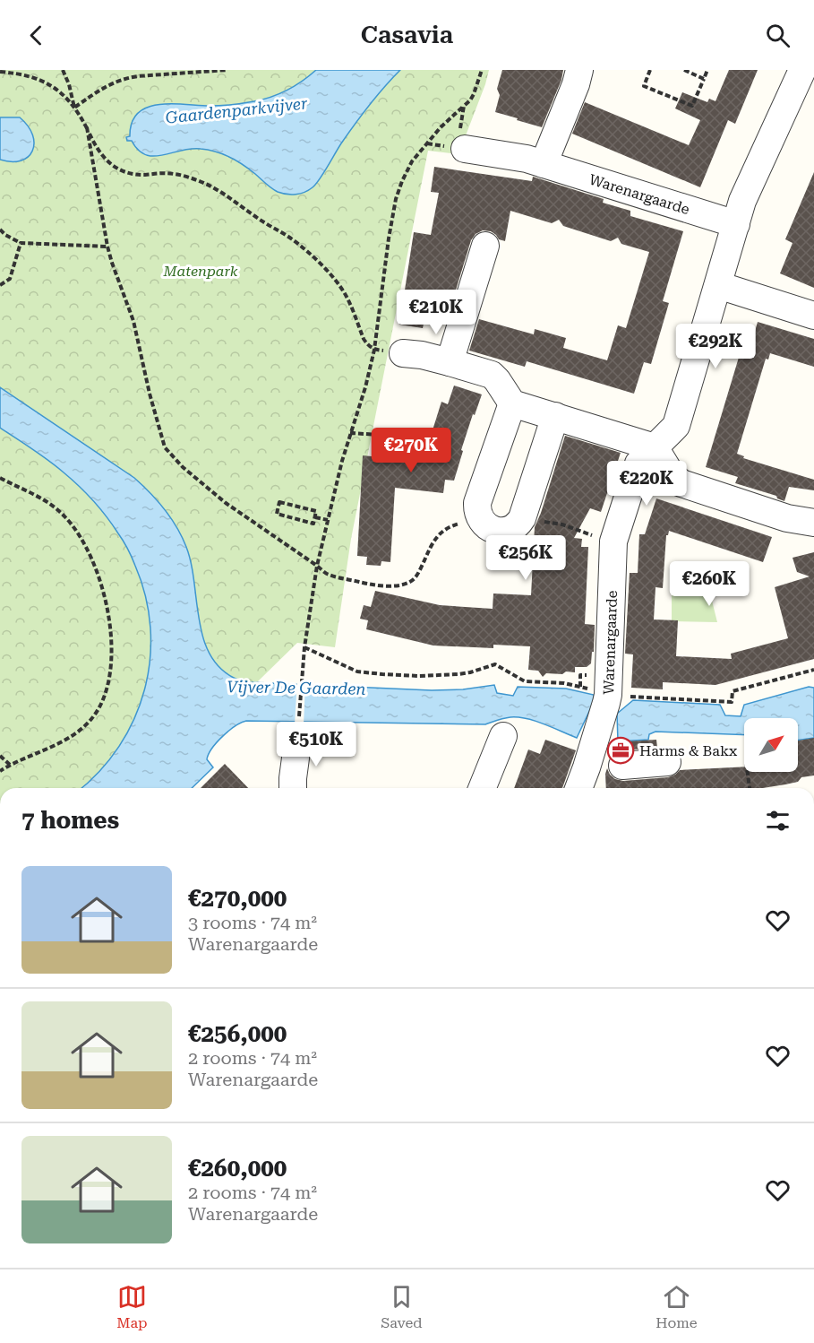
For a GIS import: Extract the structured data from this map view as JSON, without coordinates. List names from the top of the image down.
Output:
{
  "streets": {
    "street": ["Warenargaarde"]
  },
  "water": ["Gaardenparkvijver", "Vijver De Gaarden"],
  "parks": ["Matenpark"],
  "places": {
    "office": ["Harms & Bakx"]
  },
  "north": "top right",
  "page": {
    "header": "Casavia",
    "price": [
      "€210K",
      "€292K",
      "€270K",
      "€220K",
      "€256K",
      "€260K",
      "€510K"
    ],
    "heading": "7 homes",
    "list": [
      {
        "name": "€270,000",
        "note": "3 rooms · 74 m² · Warenargaarde"
      },
      {
        "name": "€256,000",
        "note": "2 rooms · 74 m² · Warenargaarde"
      },
      {
        "name": "€260,000",
        "note": "2 rooms · 74 m² · Warenargaarde"
      }
    ],
    "tabs": ["Map", "Saved", "Home"]
  }
}
